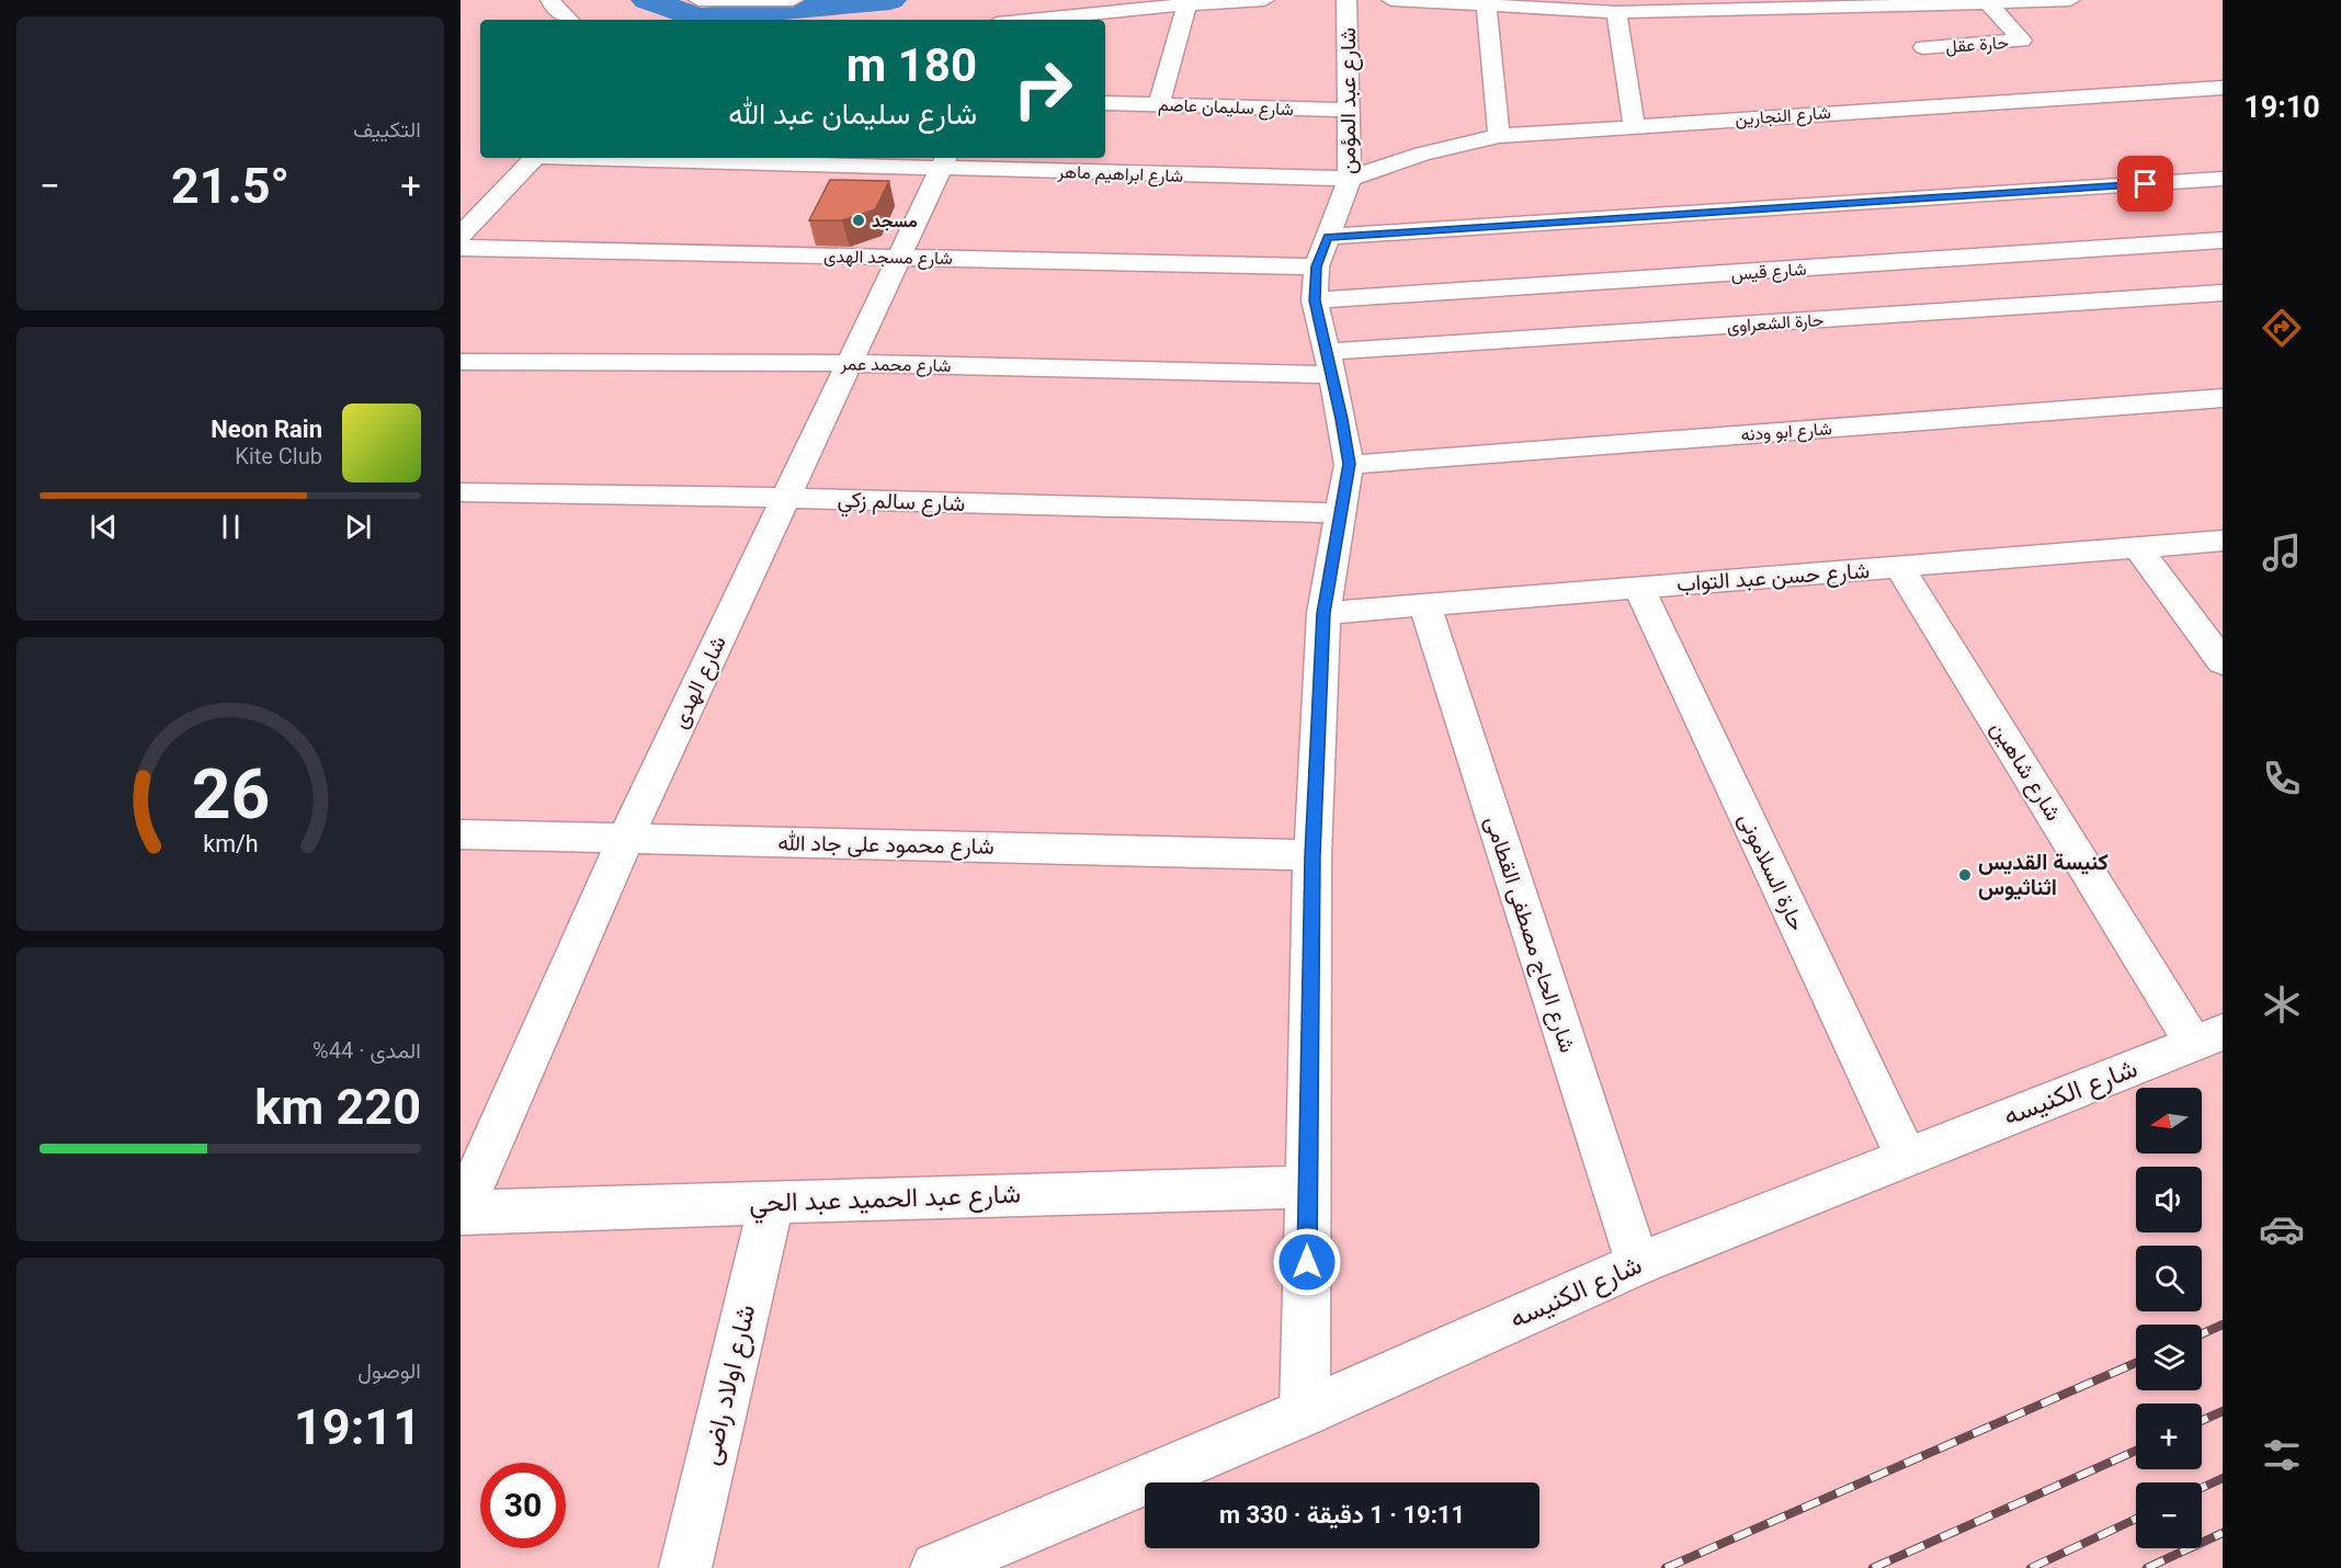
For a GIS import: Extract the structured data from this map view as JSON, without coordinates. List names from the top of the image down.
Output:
{
  "streets": {
    "street": [
      "حارة عقل",
      "شارع عبد المؤمن",
      "شارع سليمان عاصم",
      "شارع النجارين",
      "شارع ابراهيم ماهر",
      "شارع مسجد الهدى",
      "شارع قيس",
      "حارة الشعراوى",
      "شارع محمد عمر",
      "شارع ابو ودنه",
      "شارع سالم زكي",
      "شارع حسن عبد التواب",
      "شارع الهدى",
      "شارع شاهين",
      "شارع محمود على جاد الله",
      "حارة السلامونى",
      "شارع الحاج مصطفى القطامى",
      "شارع الكنيسه",
      "شارع عبد الحميد عبد الحي",
      "شارع اولاد راضى"
    ]
  },
  "crossings": [
    ["شارع عبد المؤمن", "شارع سليمان عاصم"],
    ["شارع عبد المؤمن", "شارع النجارين"],
    ["شارع عبد المؤمن", "شارع ابراهيم ماهر"],
    ["شارع عبد المؤمن", "شارع مسجد الهدى"],
    ["شارع عبد المؤمن", "شارع قيس"],
    ["شارع عبد المؤمن", "حارة الشعراوى"],
    ["شارع عبد المؤمن", "شارع محمد عمر"],
    ["شارع عبد المؤمن", "شارع ابو ودنه"],
    ["شارع عبد المؤمن", "شارع سالم زكي"],
    ["شارع عبد المؤمن", "شارع حسن عبد التواب"],
    ["شارع عبد المؤمن", "شارع محمود على جاد الله"],
    ["شارع عبد المؤمن", "شارع الكنيسه"],
    ["شارع عبد المؤمن", "شارع عبد الحميد عبد الحي"],
    ["شارع النجارين", "شارع ابراهيم ماهر"],
    ["شارع ابراهيم ماهر", "شارع الهدى"],
    ["شارع مسجد الهدى", "شارع الهدى"],
    ["حارة الشعراوى", "شارع محمد عمر"],
    ["شارع محمد عمر", "شارع الهدى"],
    ["شارع سالم زكي", "شارع الهدى"],
    ["شارع حسن عبد التواب", "شارع شاهين"],
    ["شارع حسن عبد التواب", "حارة السلامونى"],
    ["شارع حسن عبد التواب", "شارع الحاج مصطفى القطامى"],
    ["شارع الهدى", "شارع محمود على جاد الله"],
    ["شارع الهدى", "شارع عبد الحميد عبد الحي"],
    ["شارع شاهين", "شارع الكنيسه"],
    ["حارة السلامونى", "شارع الكنيسه"],
    ["شارع الحاج مصطفى القطامى", "شارع الكنيسه"],
    ["شارع عبد الحميد عبد الحي", "شارع اولاد راضى"]
  ],
  "places": ["مسجد", "كنيسة القديس اثناثيوس"],
  "north": "left",
  "page": {
    "tabs": "19:10",
    "tile": [
      "التكييف",
      ["المدى · 44%", "220 km"],
      ["الوصول", "19:11"]
    ],
    "turn": ["180 m", "شارع سليمان عبد الله"],
    "heat": ["−", "21.5°", "+"],
    "song": ["Neon Rain", "Kite Club"],
    "map_buttons": ["+", "−"],
    "limit": "30",
    "trip": "19:11 · 1 دقيقة · 330 m",
    "gauge": ["26", "km/h"]
  }
}
